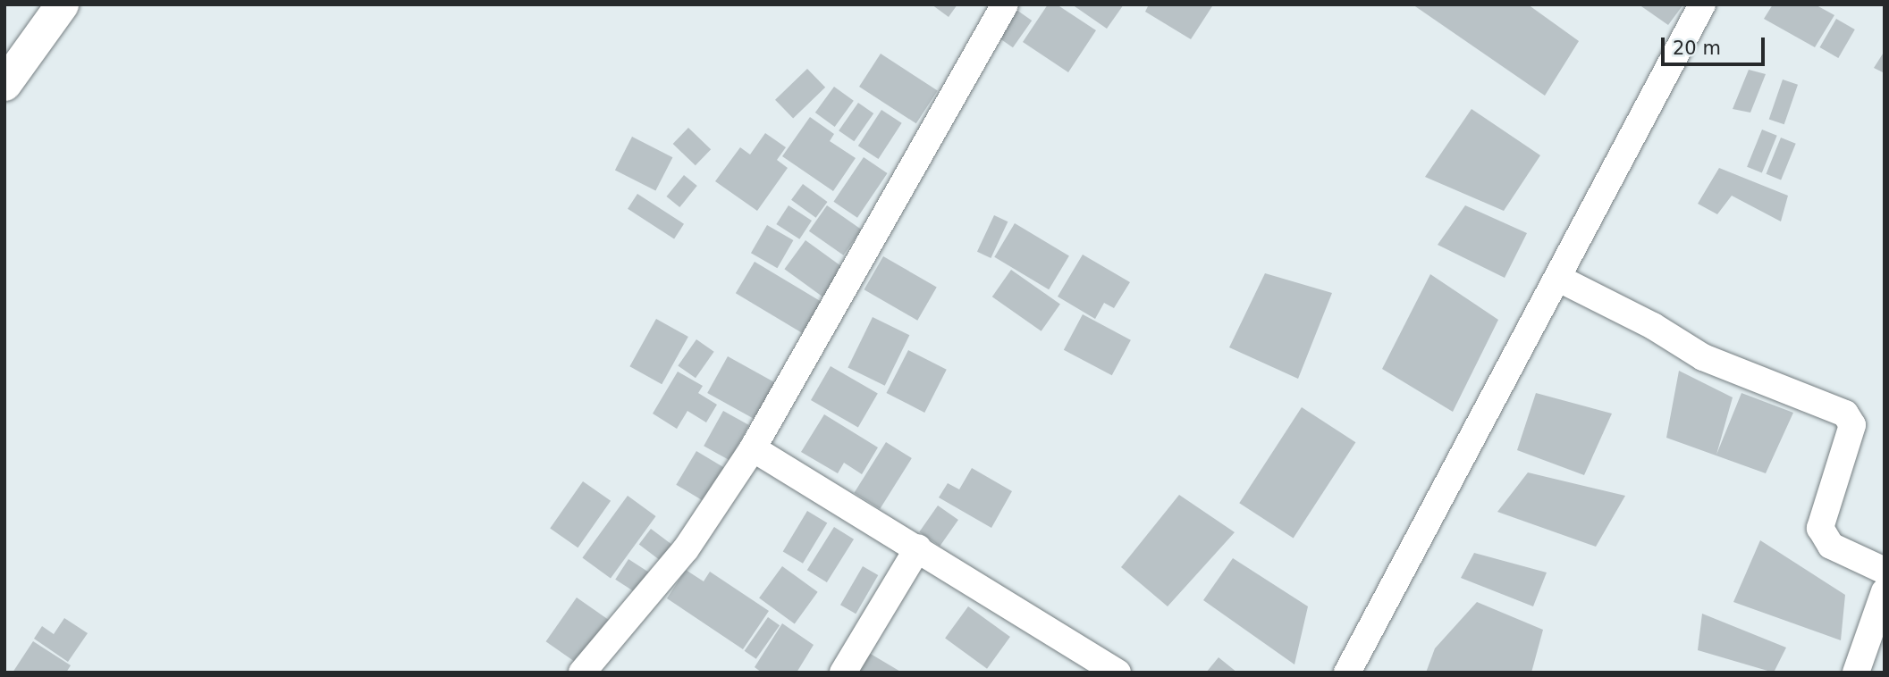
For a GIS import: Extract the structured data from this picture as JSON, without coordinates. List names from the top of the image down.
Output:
{
  "scale_bar": "20 m"
}
